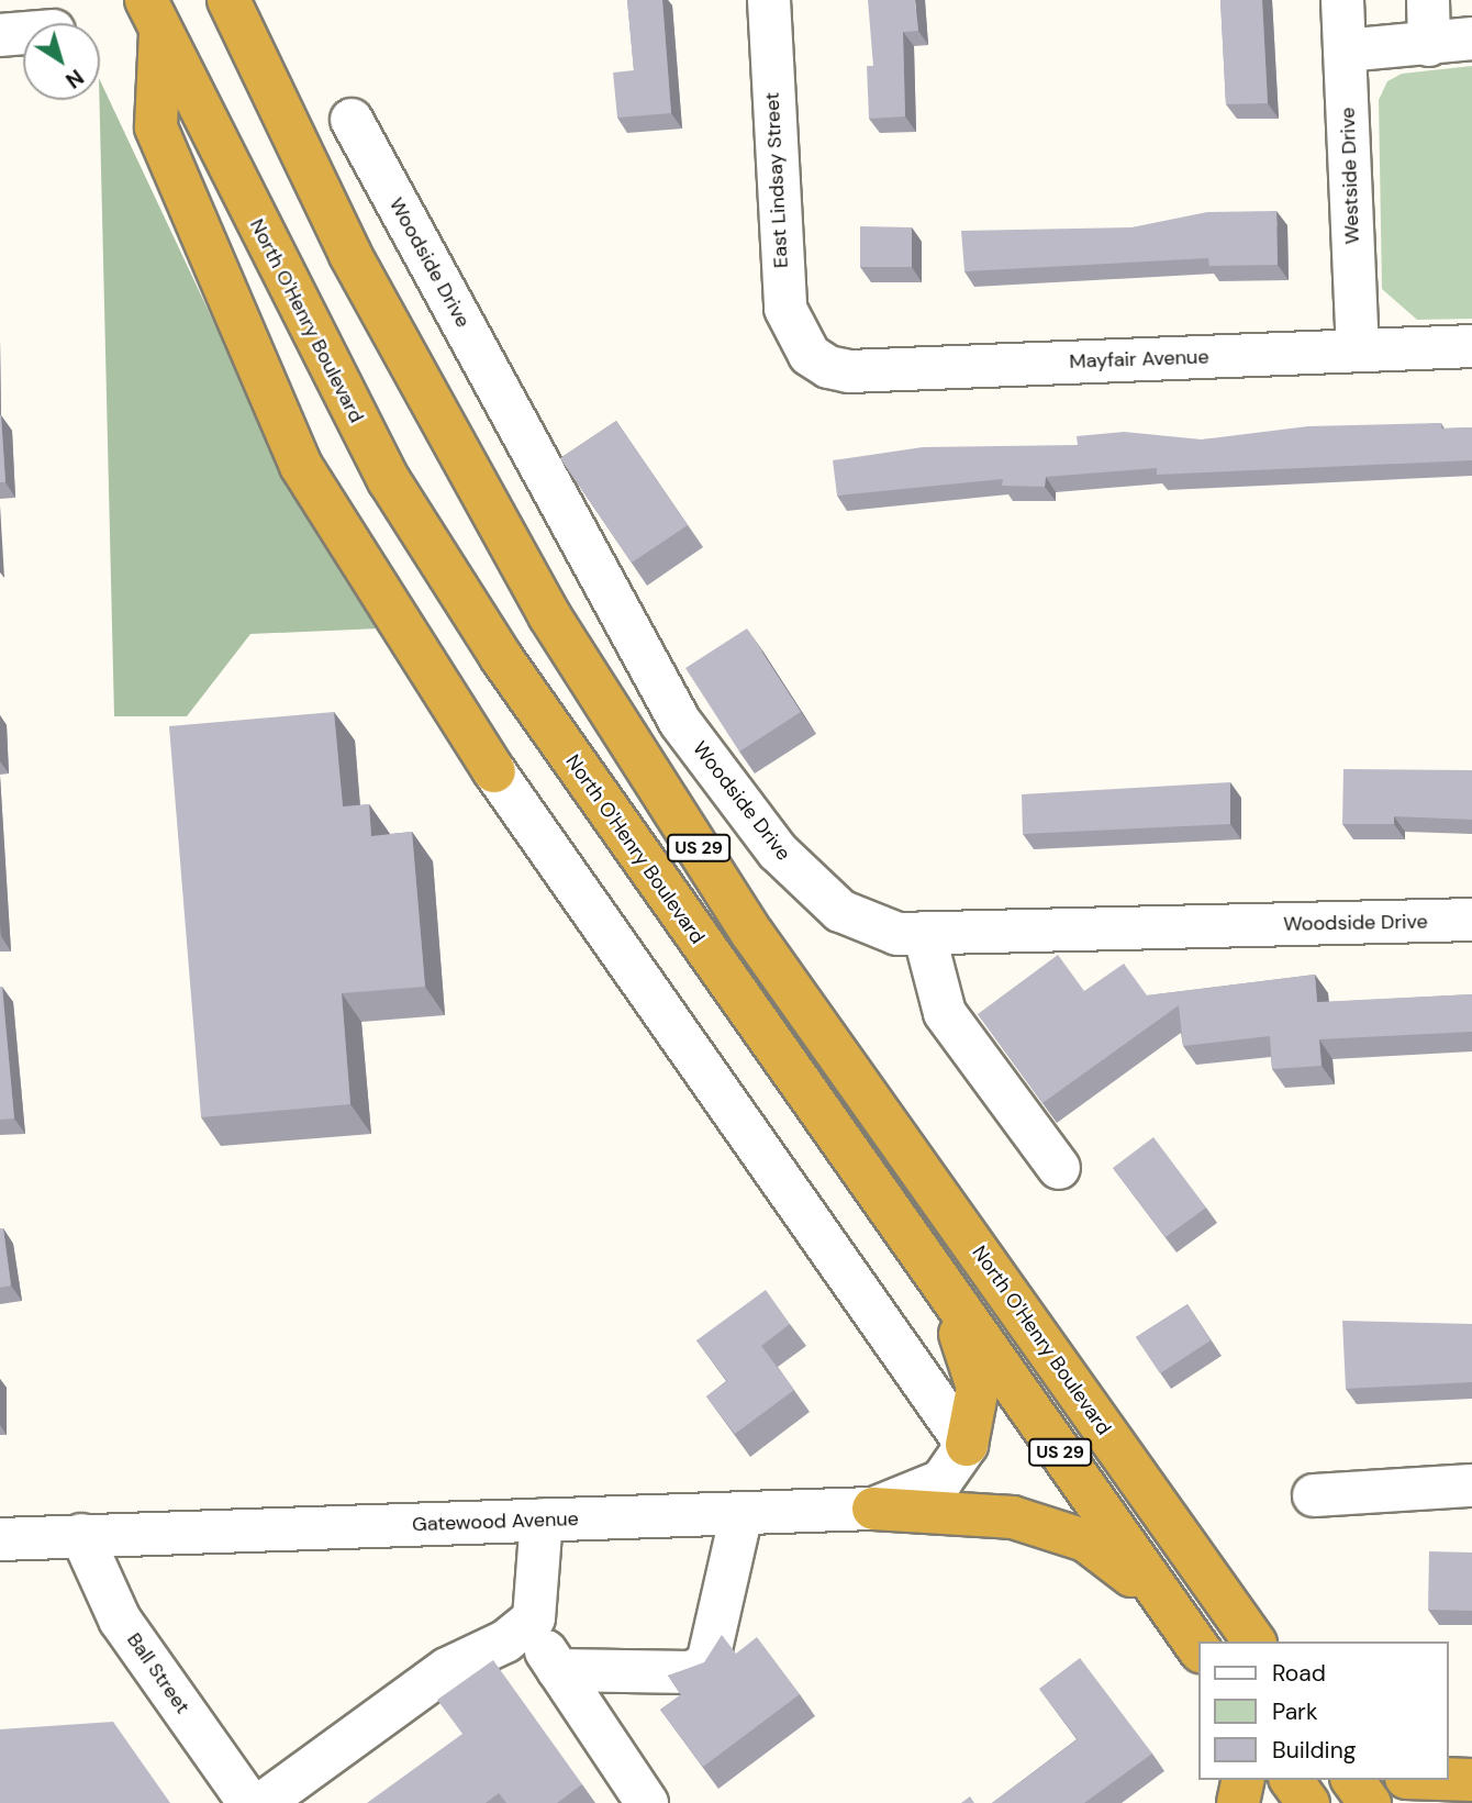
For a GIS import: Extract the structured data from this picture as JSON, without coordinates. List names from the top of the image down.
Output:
{
  "streets": {
    "highway": ["North O'Henry Boulevard", "US 29"],
    "street": [
      "Westside Drive",
      "East Lindsay Street",
      "Woodside Drive",
      "Mayfair Avenue",
      "Gatewood Avenue",
      "Ball Street"
    ]
  },
  "crossings": [
    ["Westside Drive", "Mayfair Avenue"],
    ["East Lindsay Street", "Mayfair Avenue"],
    ["Gatewood Avenue", "Ball Street"]
  ],
  "legend": ["Road", "Park", "Building"],
  "north": "bottom right"
}
